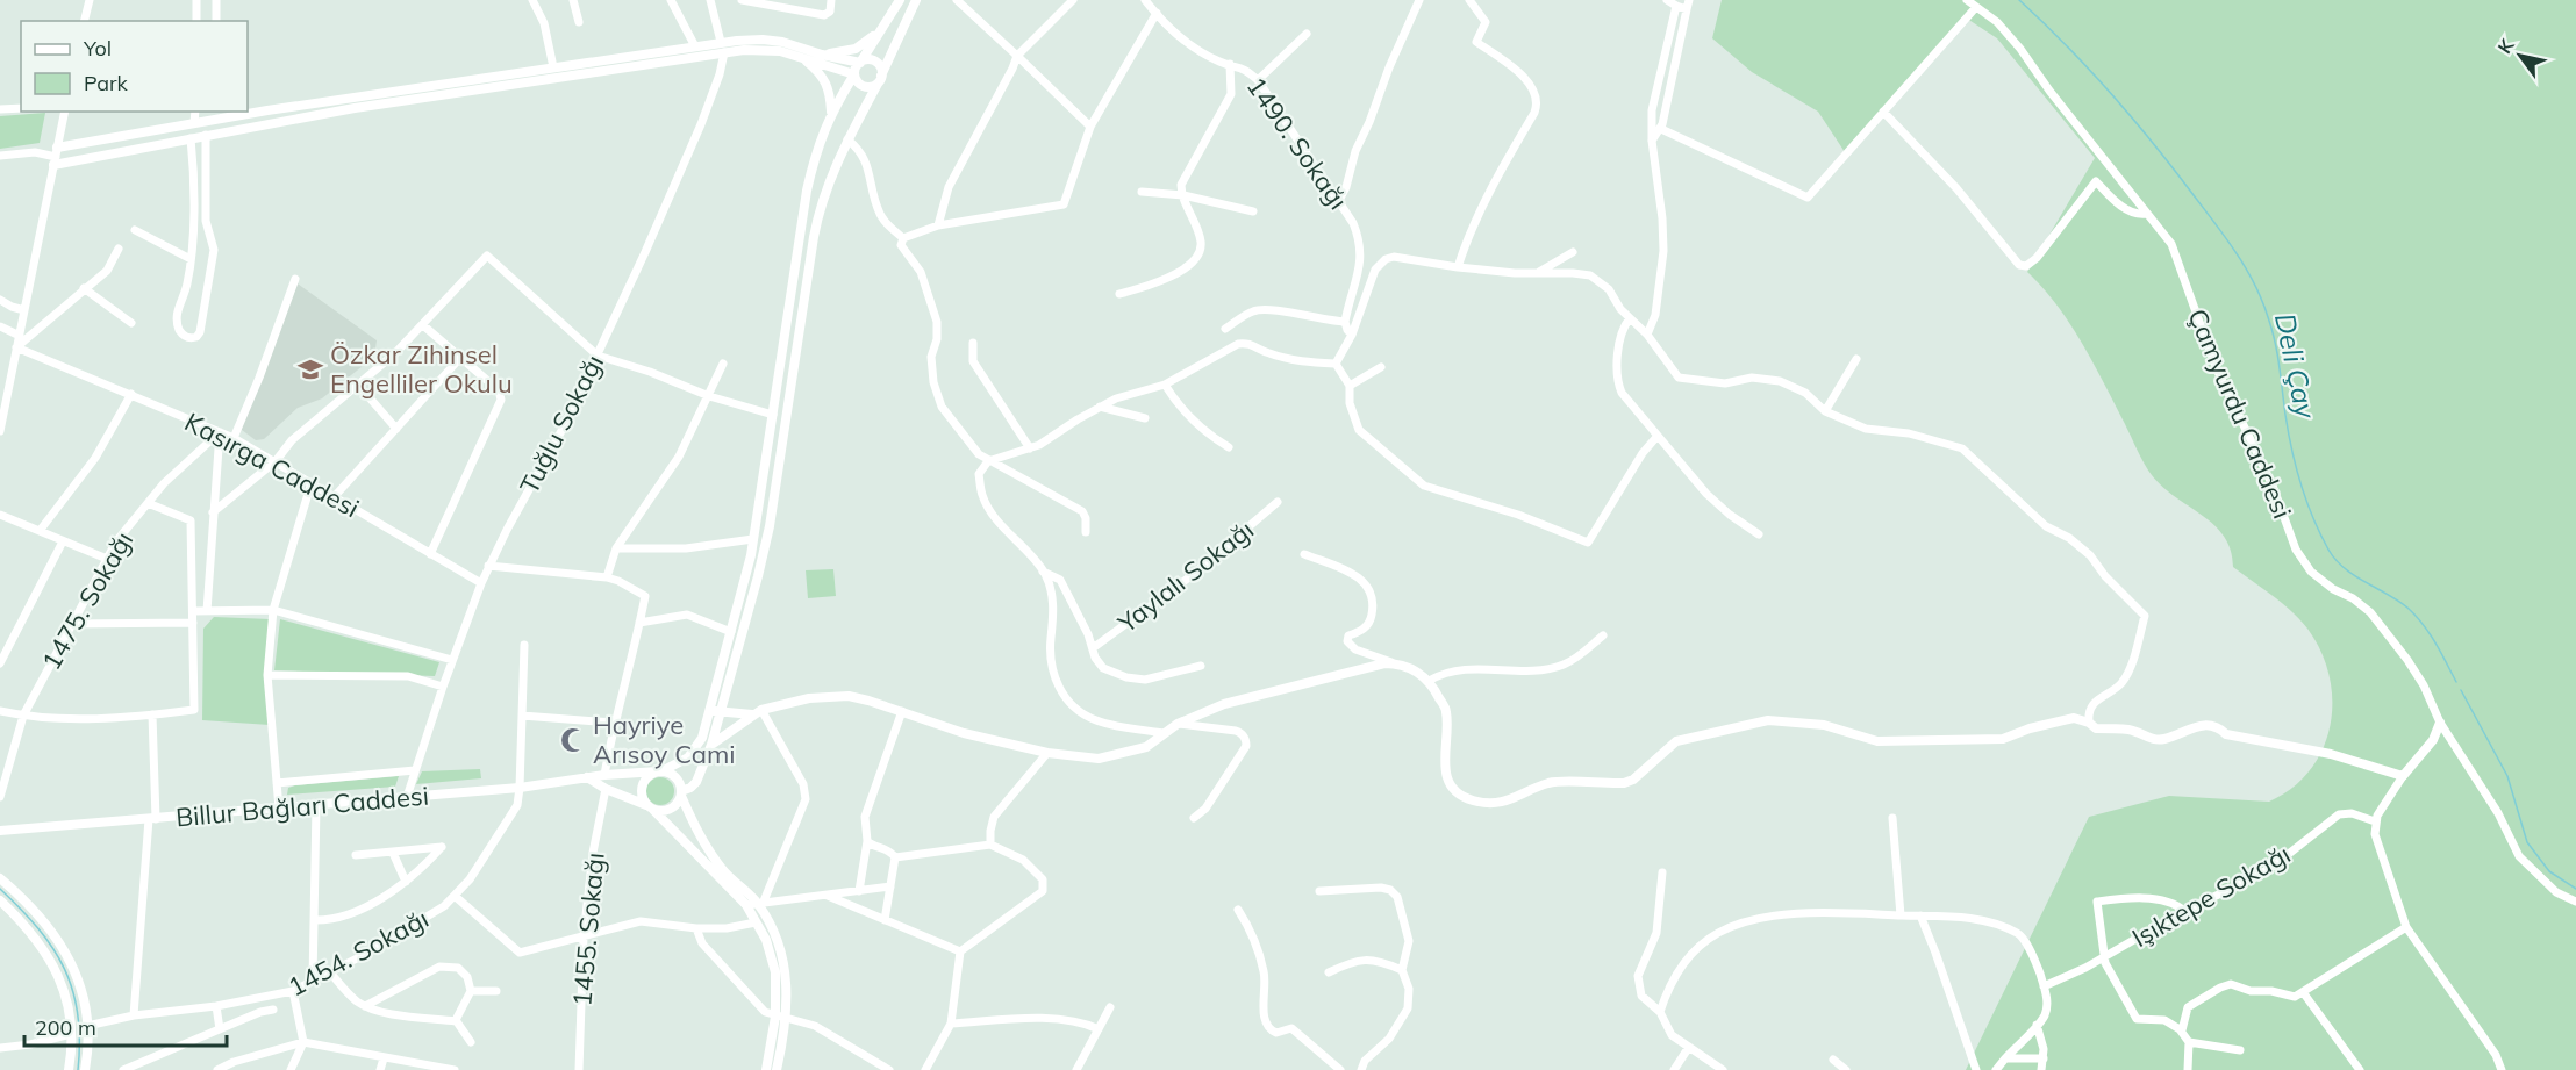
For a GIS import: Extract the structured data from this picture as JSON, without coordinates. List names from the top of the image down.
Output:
{
  "streets": {
    "street": [
      "1490. Sokağı",
      "Çamyurdu Caddesi",
      "Tuğlu Sokağı",
      "Kasırga Caddesi",
      "Yaylalı Sokağı",
      "1475. Sokağı",
      "Billur Bağları Caddesi",
      "Işıktepe Sokağı",
      "1455. Sokağı",
      "1454. Sokağı"
    ]
  },
  "crossings": [
    ["Tuğlu Sokağı", "Kasırga Caddesi"],
    ["Tuğlu Sokağı", "Billur Bağları Caddesi"],
    ["Kasırga Caddesi", "1475. Sokağı"],
    ["Billur Bağları Caddesi", "1454. Sokağı"]
  ],
  "water": ["Deli Çay"],
  "places": {
    "school or university": ["Özkar Zihinsel Engelliler Okulu"],
    "mosque": ["Hayriye Arısoy Cami"]
  },
  "legend": ["Yol", "Park"],
  "scale_bar": "200 m",
  "north": "top left"
}
